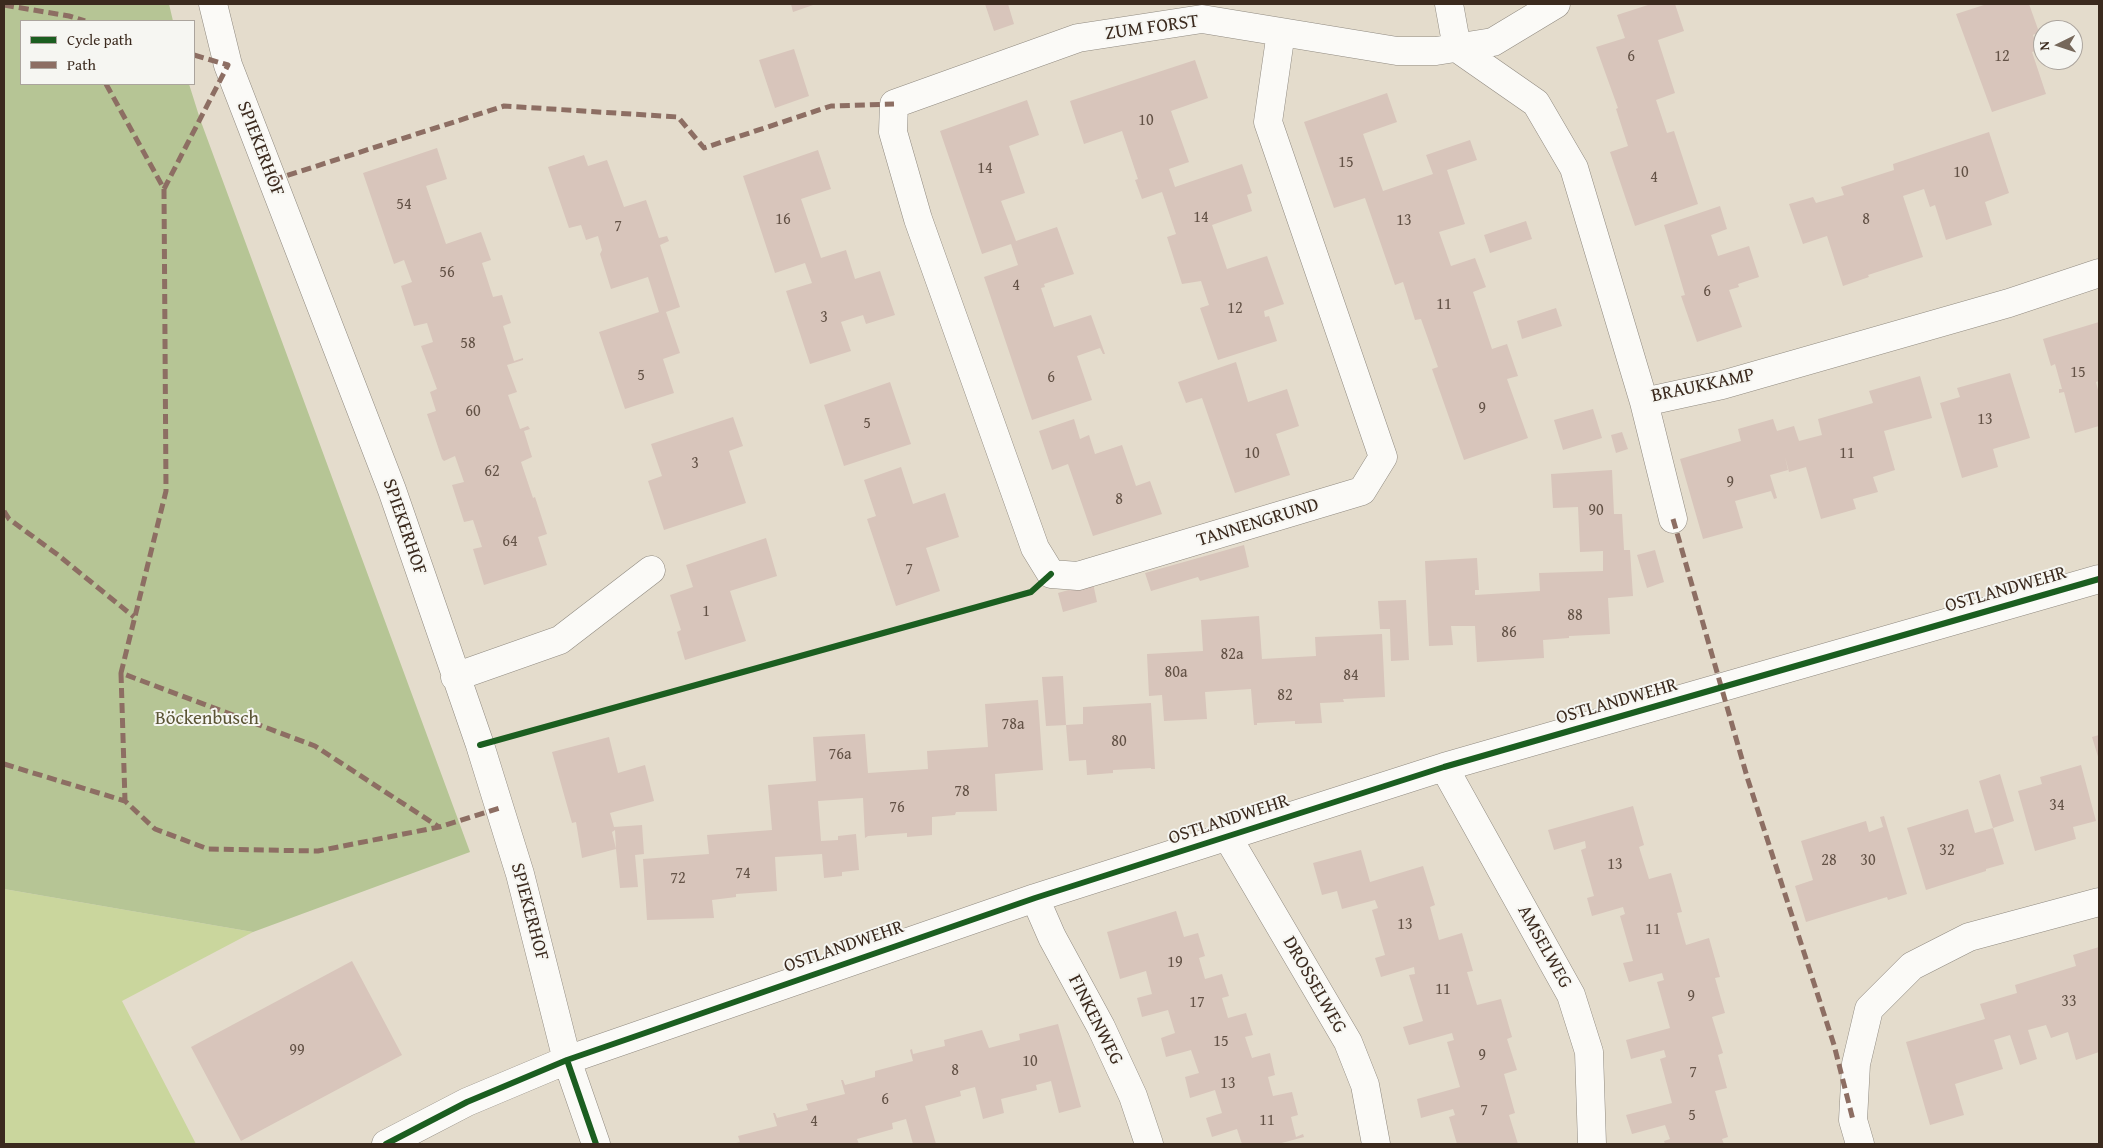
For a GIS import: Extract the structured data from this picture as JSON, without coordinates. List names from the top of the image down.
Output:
{
  "streets": {
    "street": [
      "ZUM FORST",
      "SPIEKERHOF",
      "BRAUKKAMP",
      "TANNENGRUND",
      "OSTLANDWEHR",
      "AMSELWEG",
      "DROSSELWEG",
      "FINKENWEG"
    ]
  },
  "crossings": [
    ["ZUM FORST", "BRAUKKAMP"],
    ["ZUM FORST", "TANNENGRUND"],
    ["SPIEKERHOF", "OSTLANDWEHR"],
    ["OSTLANDWEHR", "AMSELWEG"],
    ["OSTLANDWEHR", "DROSSELWEG"],
    ["OSTLANDWEHR", "FINKENWEG"]
  ],
  "parks": ["Böckenbusch"],
  "house_numbers": [
    "6",
    "12",
    "10",
    "15",
    "14",
    "10",
    "4",
    "54",
    "14",
    "16",
    "8",
    "13",
    "7",
    "56",
    "4",
    "6",
    "11",
    "12",
    "3",
    "58",
    "15",
    "5",
    "6",
    "9",
    "60",
    "13",
    "5",
    "10",
    "11",
    "3",
    "62",
    "9",
    "8",
    "90",
    "64",
    "7",
    "1",
    "88",
    "86",
    "82a",
    "80a",
    "84",
    "82",
    "78a",
    "80",
    "76a",
    "78",
    "34",
    "76",
    "32",
    "28",
    "30",
    "13",
    "74",
    "72",
    "13",
    "11",
    "19",
    "11",
    "9",
    "33",
    "17",
    "15",
    "99",
    "9",
    "10",
    "8",
    "7",
    "13",
    "6",
    "7",
    "5",
    "11",
    "4"
  ],
  "legend": ["Cycle path", "Path"],
  "north": "left"
}
